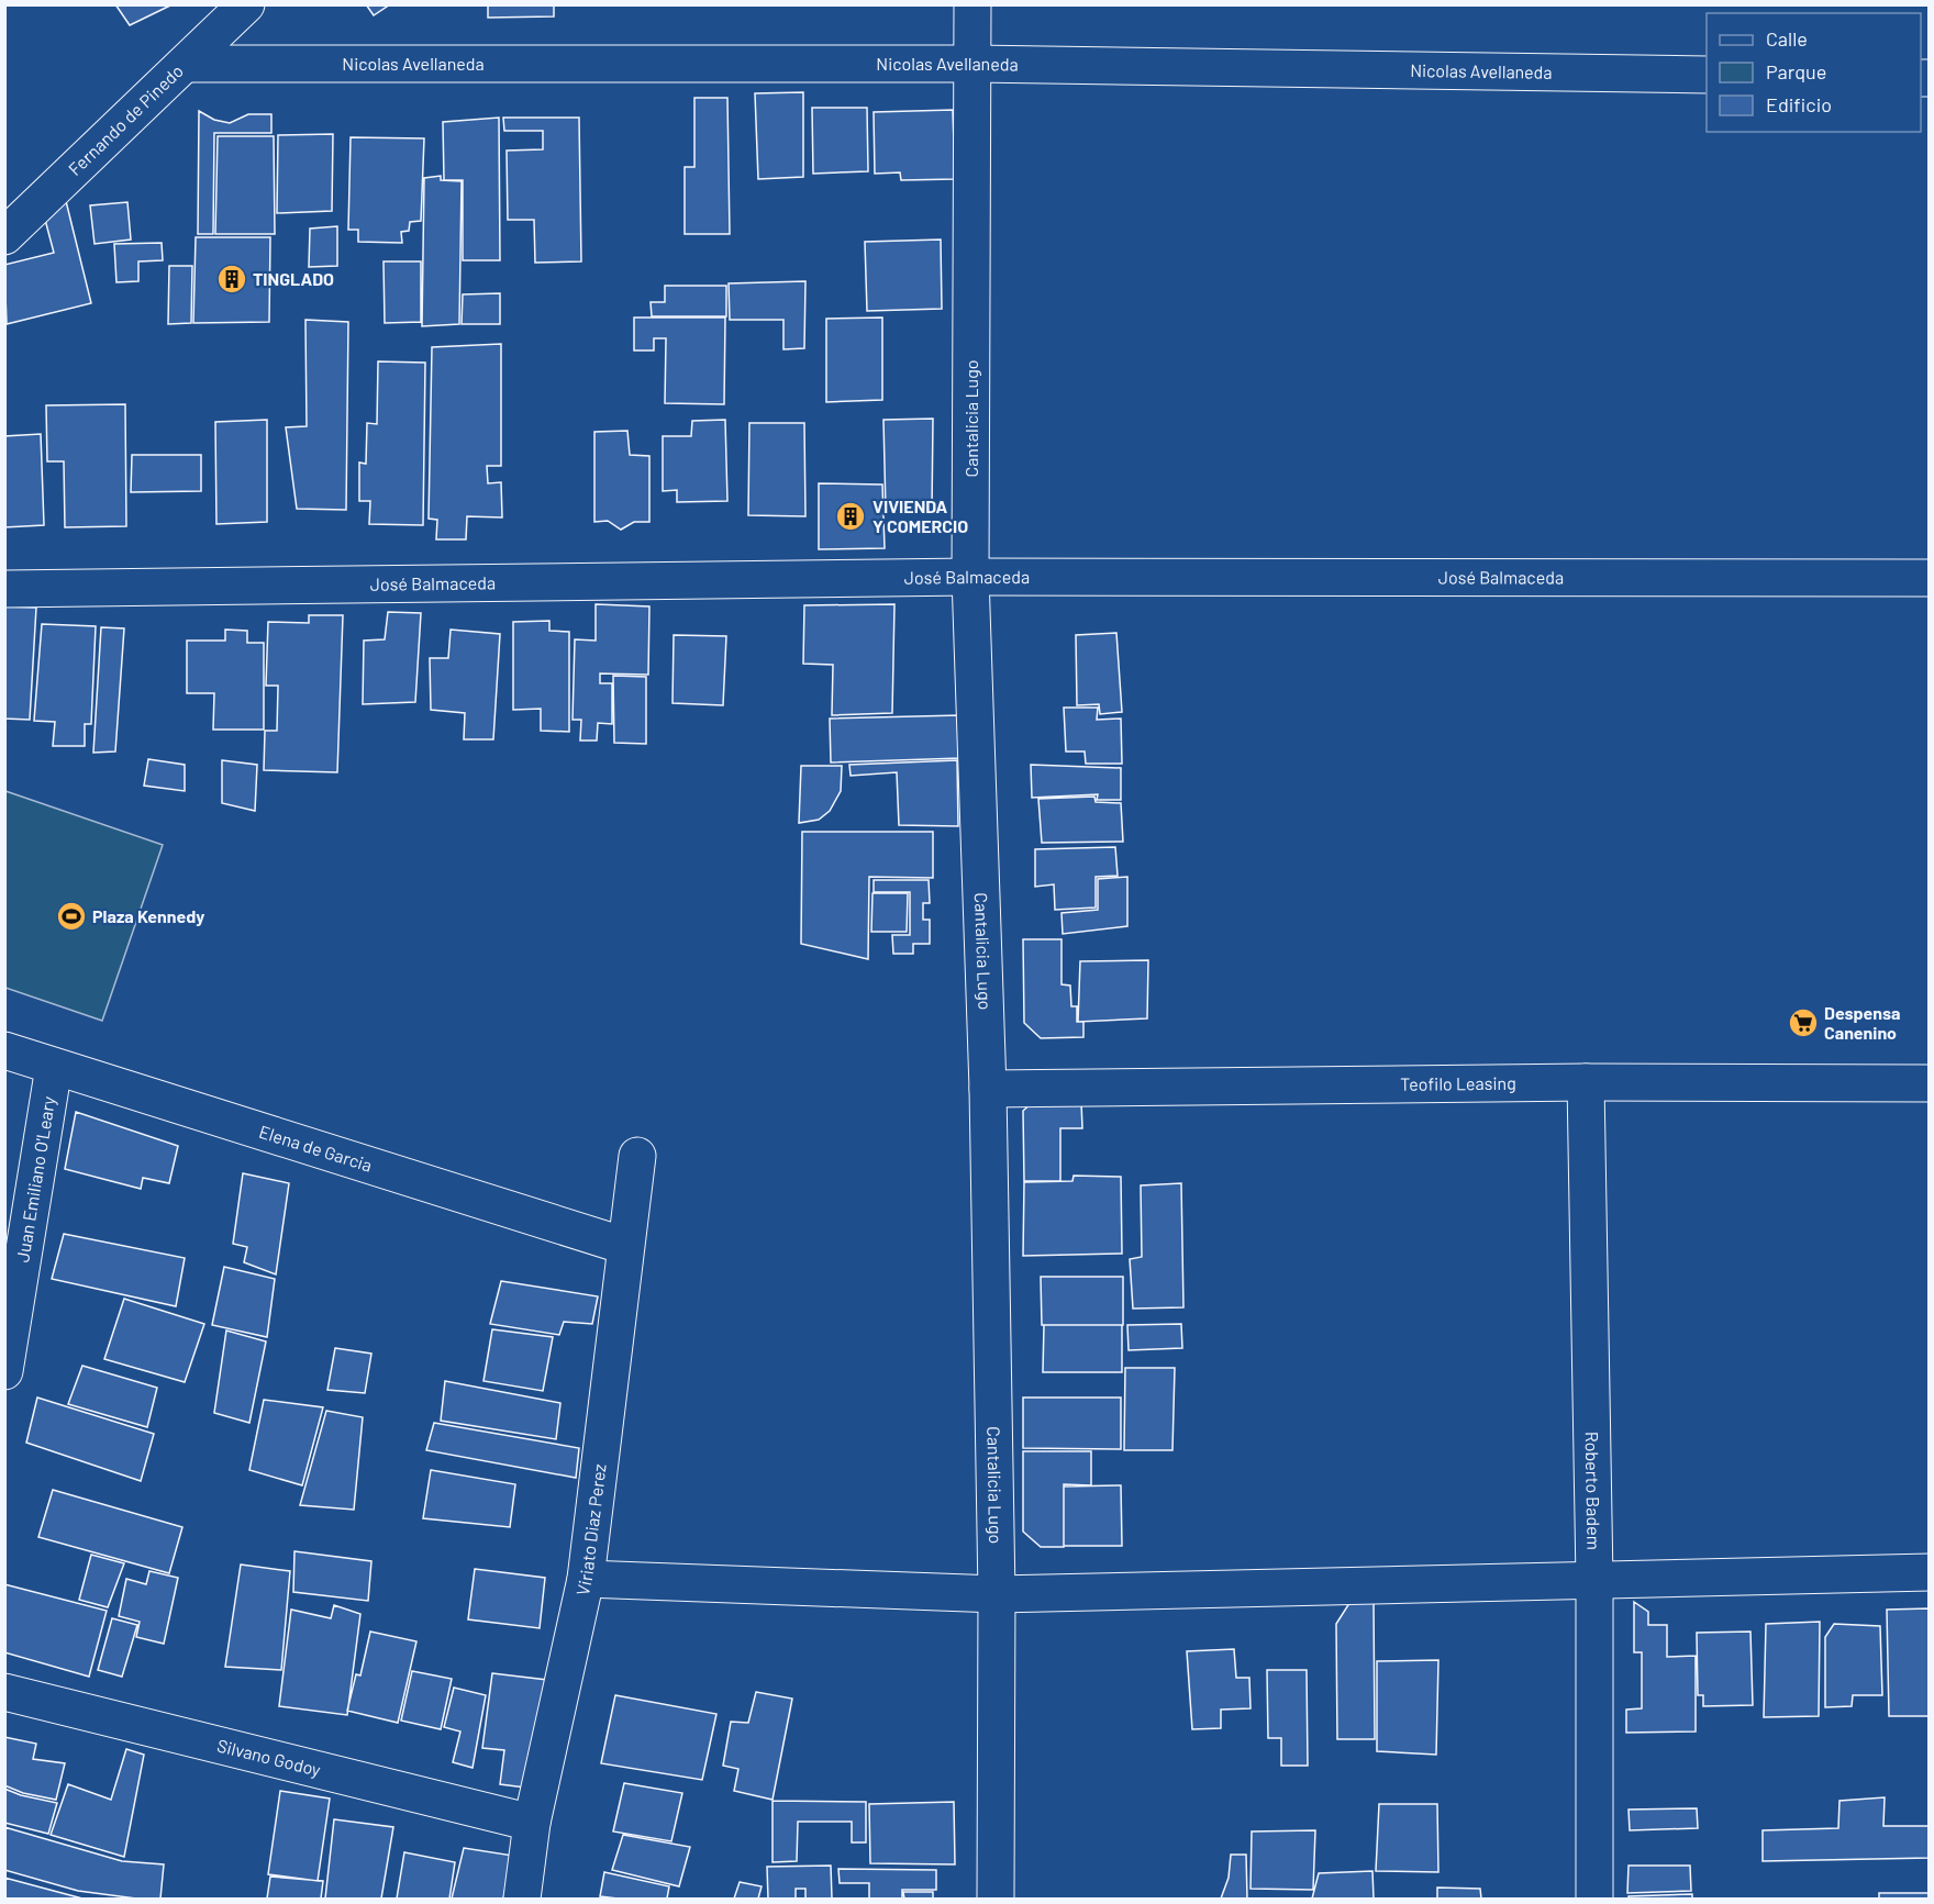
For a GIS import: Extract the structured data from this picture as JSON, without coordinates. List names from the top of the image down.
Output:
{
  "streets": {
    "street": [
      "Nicolas Avellaneda",
      "Fernando de Pinedo",
      "Cantalicia Lugo",
      "José Balmaceda",
      "Teofilo Leasing",
      "Elena de Garcia",
      "Juan Emiliano O'Leary",
      "Roberto Badem",
      "Viriato Diaz Perez",
      "Silvano Godoy"
    ]
  },
  "crossings": [
    ["Nicolas Avellaneda", "Fernando de Pinedo"],
    ["Nicolas Avellaneda", "Cantalicia Lugo"],
    ["Cantalicia Lugo", "José Balmaceda"],
    ["Cantalicia Lugo", "Teofilo Leasing"],
    ["Teofilo Leasing", "Roberto Badem"],
    ["Elena de Garcia", "Juan Emiliano O'Leary"],
    ["Elena de Garcia", "Viriato Diaz Perez"],
    ["Viriato Diaz Perez", "Silvano Godoy"]
  ],
  "places": {
    "building": ["TINGLADO", "VIVIENDA Y COMERCIO"],
    "sports": ["Plaza Kennedy"],
    "supermarket": ["Despensa Canenino"]
  },
  "legend": ["Calle", "Parque", "Edificio"]
}
